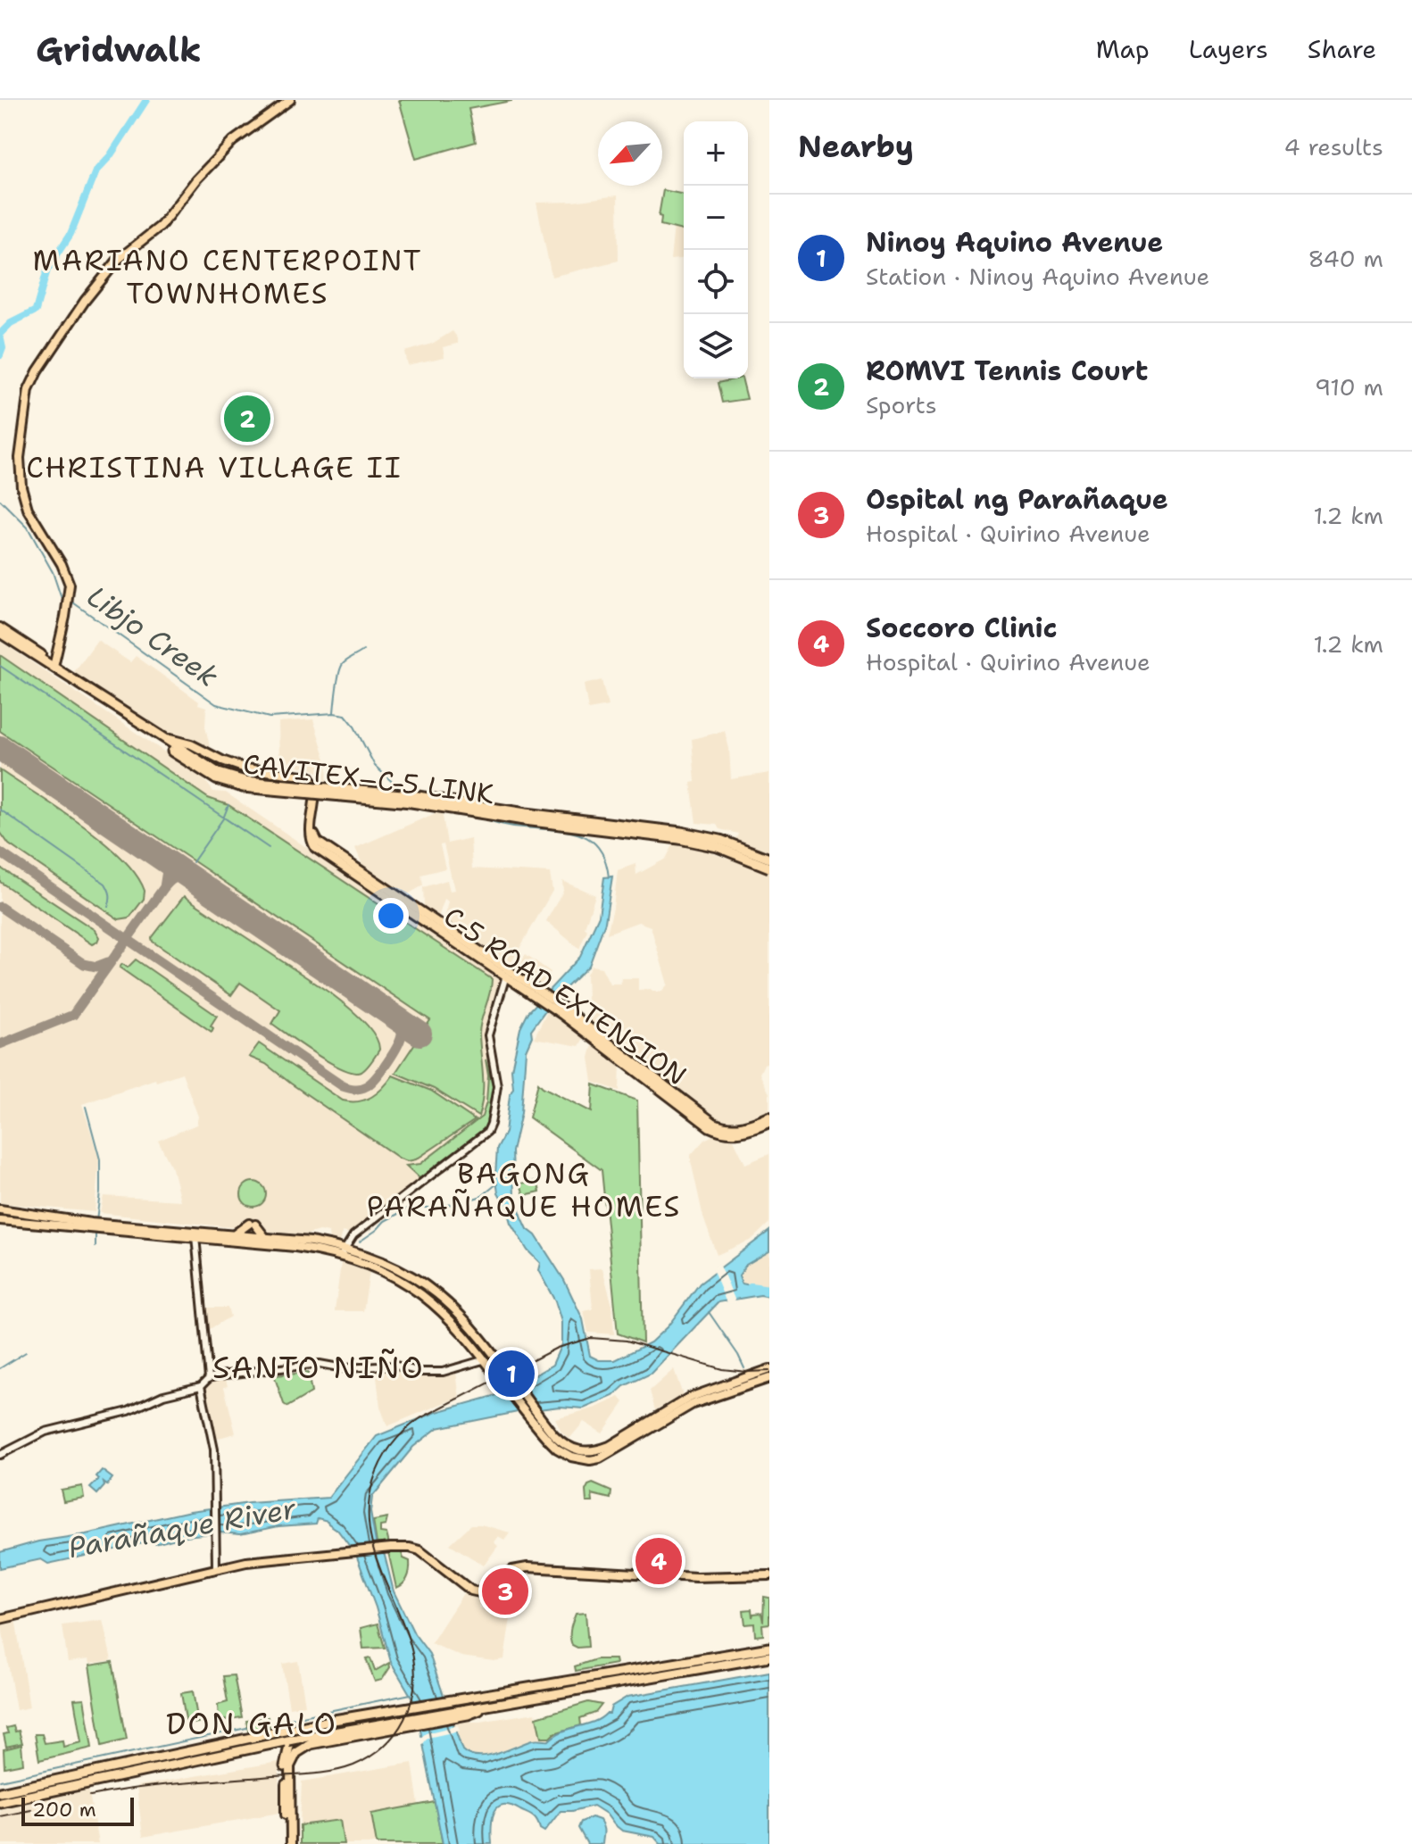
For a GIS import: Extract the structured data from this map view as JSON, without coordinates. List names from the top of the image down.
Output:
{
  "streets": {
    "highway": ["CAVITEX–C-5 LINK"],
    "main road": ["C-5 ROAD EXTENSION"]
  },
  "crossings": [
    ["CAVITEX–C-5 LINK", "C-5 ROAD EXTENSION"]
  ],
  "districts": [
    "MARIANO CENTERPOINT TOWNHOMES",
    "CHRISTINA VILLAGE II",
    "BAGONG PARAÑAQUE HOMES",
    "SANTO NIÑO",
    "DON GALO"
  ],
  "water": ["Libjo Creek", "Parañaque River"],
  "scale_bar": "200 m",
  "north": "bottom left",
  "page": {
    "header": "Gridwalk",
    "nav": ["Map", "Layers", "Share"],
    "heading": ["Nearby", "4 results"],
    "map_buttons": ["+", "−"],
    "list": [
      {
        "mark": "1",
        "name": "Ninoy Aquino Avenue",
        "note": "Station · Ninoy Aquino Avenue",
        "value": "840 m"
      },
      {
        "mark": "2",
        "name": "ROMVI Tennis Court",
        "note": "Sports",
        "value": "910 m"
      },
      {
        "mark": "3",
        "name": "Ospital ng Parañaque",
        "note": "Hospital · Quirino Avenue",
        "value": "1.2 km"
      },
      {
        "mark": "4",
        "name": "Soccoro Clinic",
        "note": "Hospital · Quirino Avenue",
        "value": "1.2 km"
      }
    ],
    "pins": [
      "2",
      "1",
      "4",
      "3"
    ],
    "scale": "200 m"
  }
}
